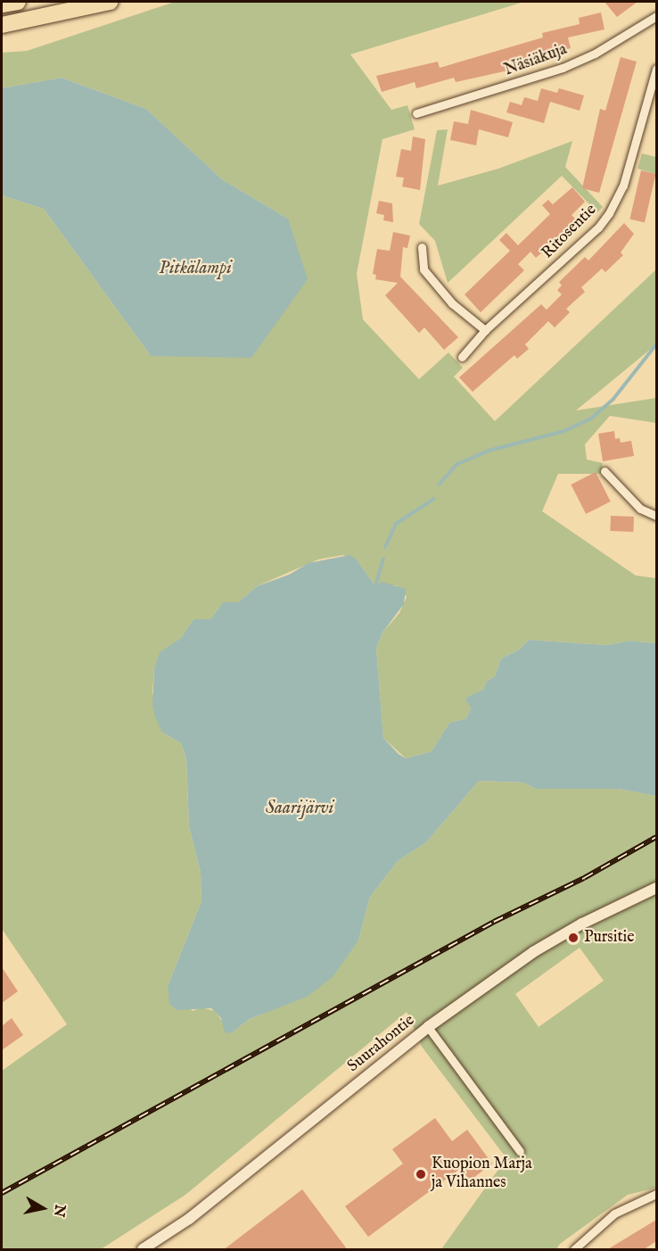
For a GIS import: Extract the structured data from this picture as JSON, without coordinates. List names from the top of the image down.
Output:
{
  "streets": {
    "street": ["Näsiäkuja", "Ritosentie", "Suurahontie"]
  },
  "water": ["Pitkälampi", "Saarijärvi"],
  "places": ["Pursitie", "Kuopion Marja ja Vihannes"],
  "north": "right"
}
